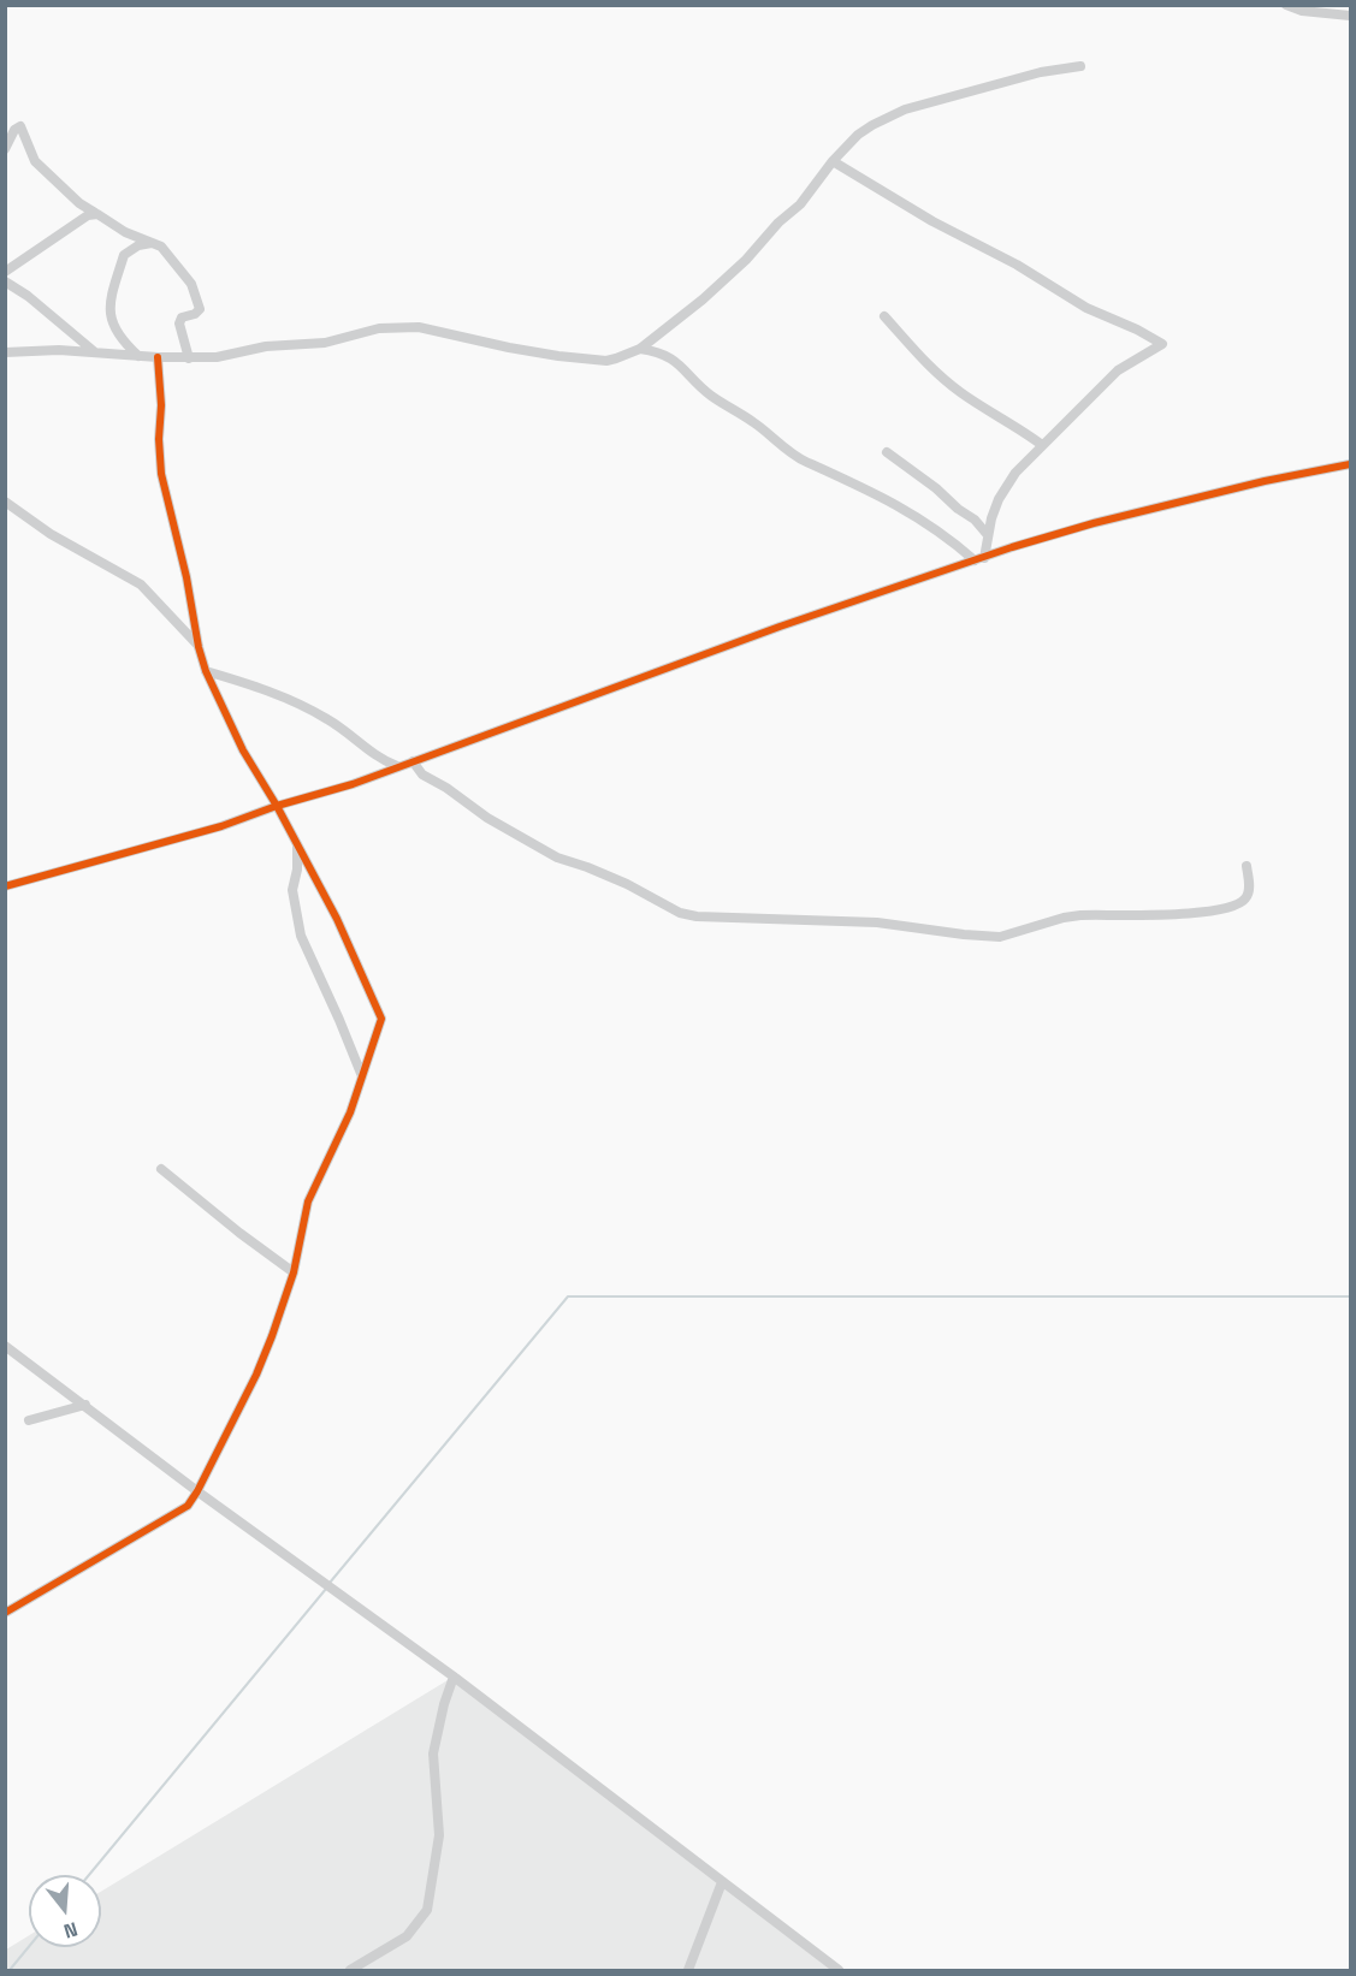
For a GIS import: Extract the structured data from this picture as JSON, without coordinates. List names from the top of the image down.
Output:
{
  "north": "bottom"
}
